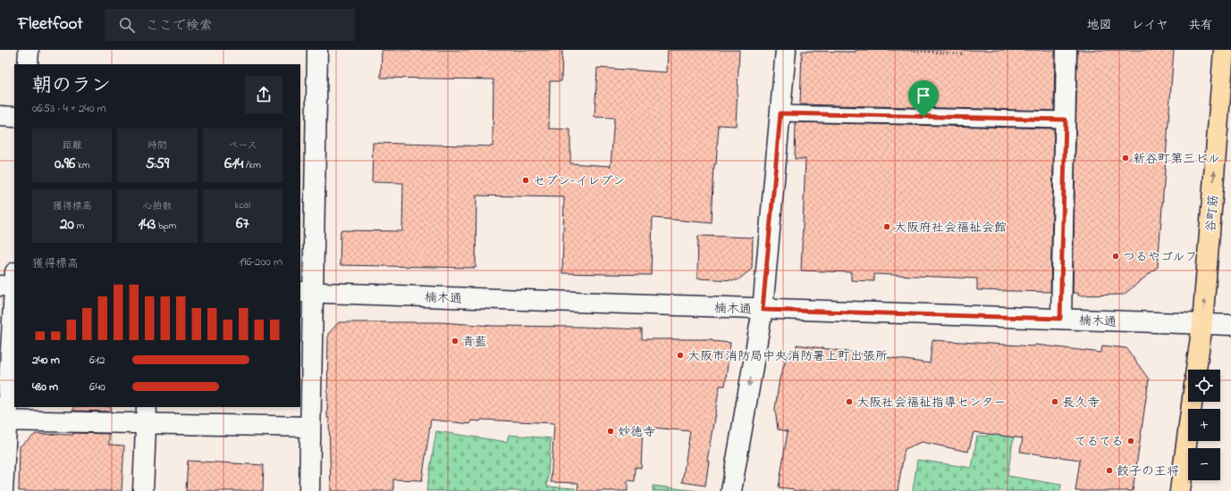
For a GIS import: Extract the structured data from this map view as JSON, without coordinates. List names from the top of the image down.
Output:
{
  "streets": {
    "main road": ["谷町筋"],
    "street": ["楠木通"]
  },
  "crossings": [
    ["谷町筋", "楠木通"]
  ],
  "one_way": ["谷町筋"],
  "places": [
    "新谷町第三ビル",
    "セブン-イレブン",
    "大阪府社会福祉会館",
    "つるやゴルフ",
    "青藍",
    "大阪市消防局中央消防署上町出張所",
    "大阪社会福祉指導センター",
    "長久寺",
    "妙徳寺",
    "てるてる",
    "餃子の王将"
  ],
  "page": {
    "header": "Fleetfoot",
    "search": "ここで検索",
    "nav": ["地図", "レイヤ", "共有"],
    "heading": ["朝のラン", "06:53 · 4 × 240 m"],
    "stats": [
      ["距離", "0.96 km"],
      ["時間", "5:59"],
      ["ペース", "6:14 /km"],
      ["獲得標高", "20 m"],
      ["心拍数", "143 bpm"],
      ["kcal", "67"]
    ],
    "chart": ["獲得標高", "196–200 m"],
    "list": [
      {
        "name": "240 m",
        "note": "6:12"
      },
      {
        "name": "480 m",
        "note": "6:40"
      }
    ],
    "map_buttons": ["+", "−"]
  }
}
